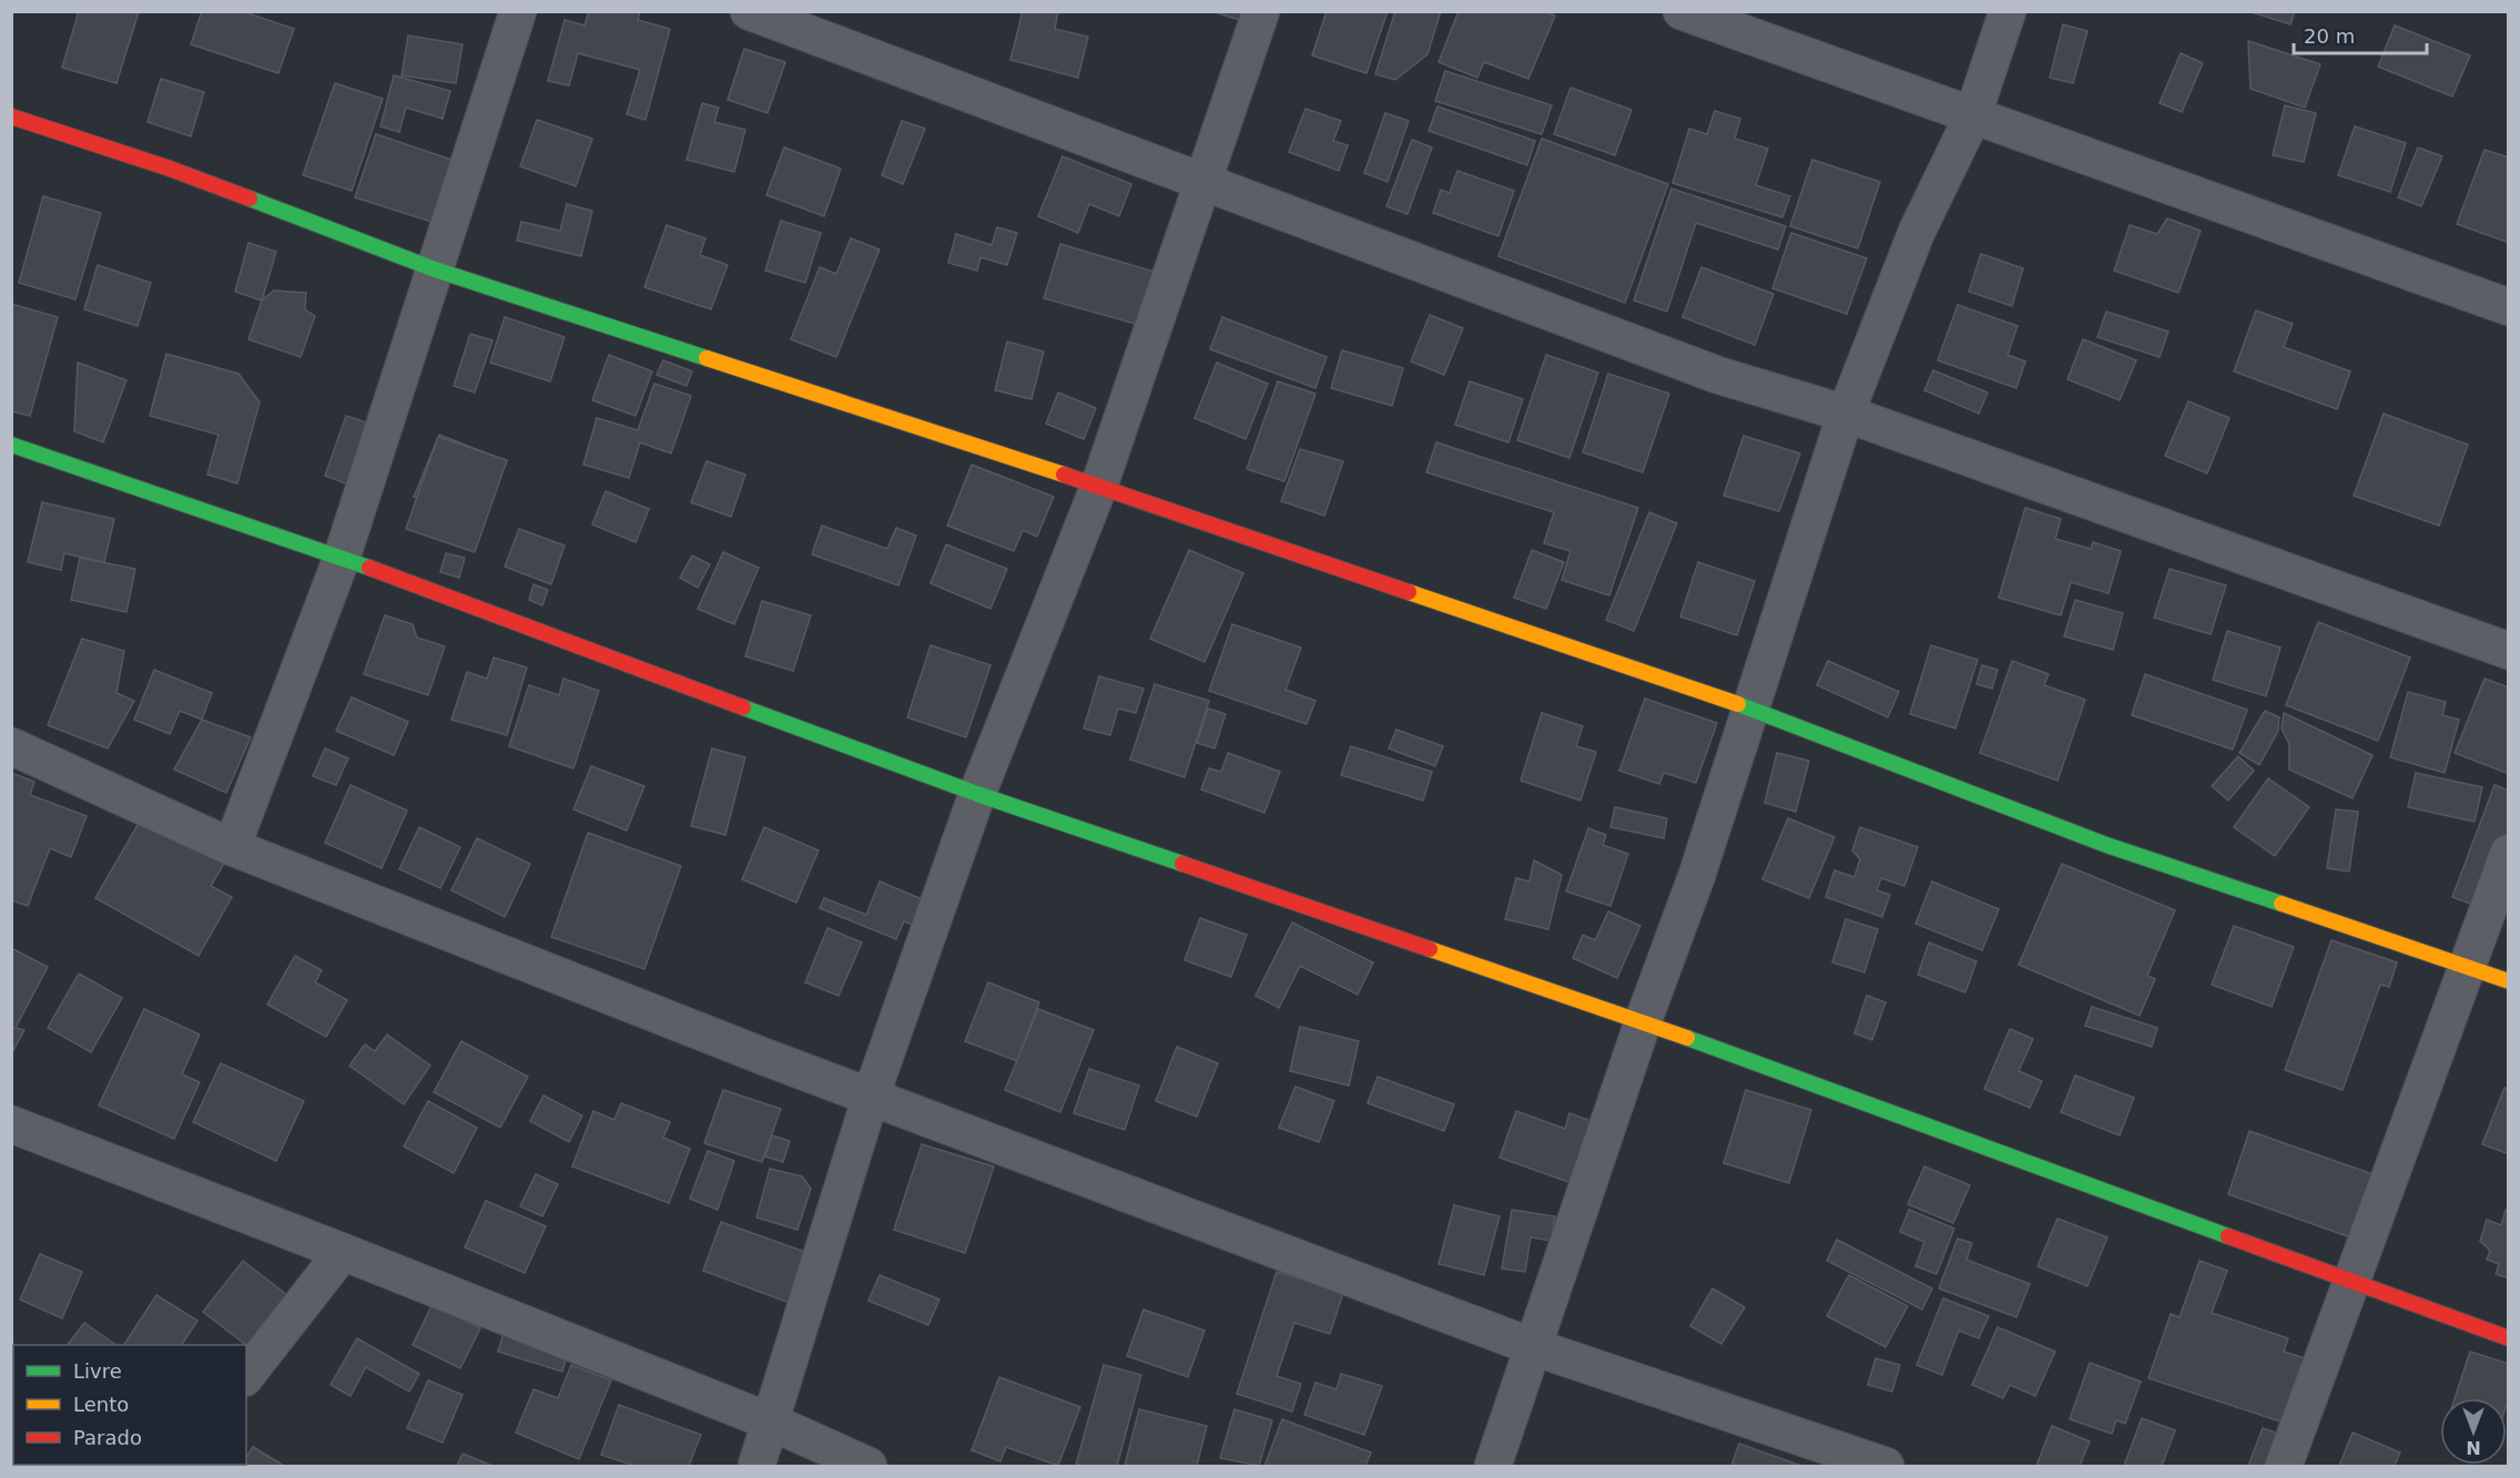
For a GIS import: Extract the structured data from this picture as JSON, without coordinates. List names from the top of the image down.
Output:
{
  "legend": ["Livre", "Lento", "Parado"],
  "scale_bar": "20 m",
  "north": "bottom"
}
